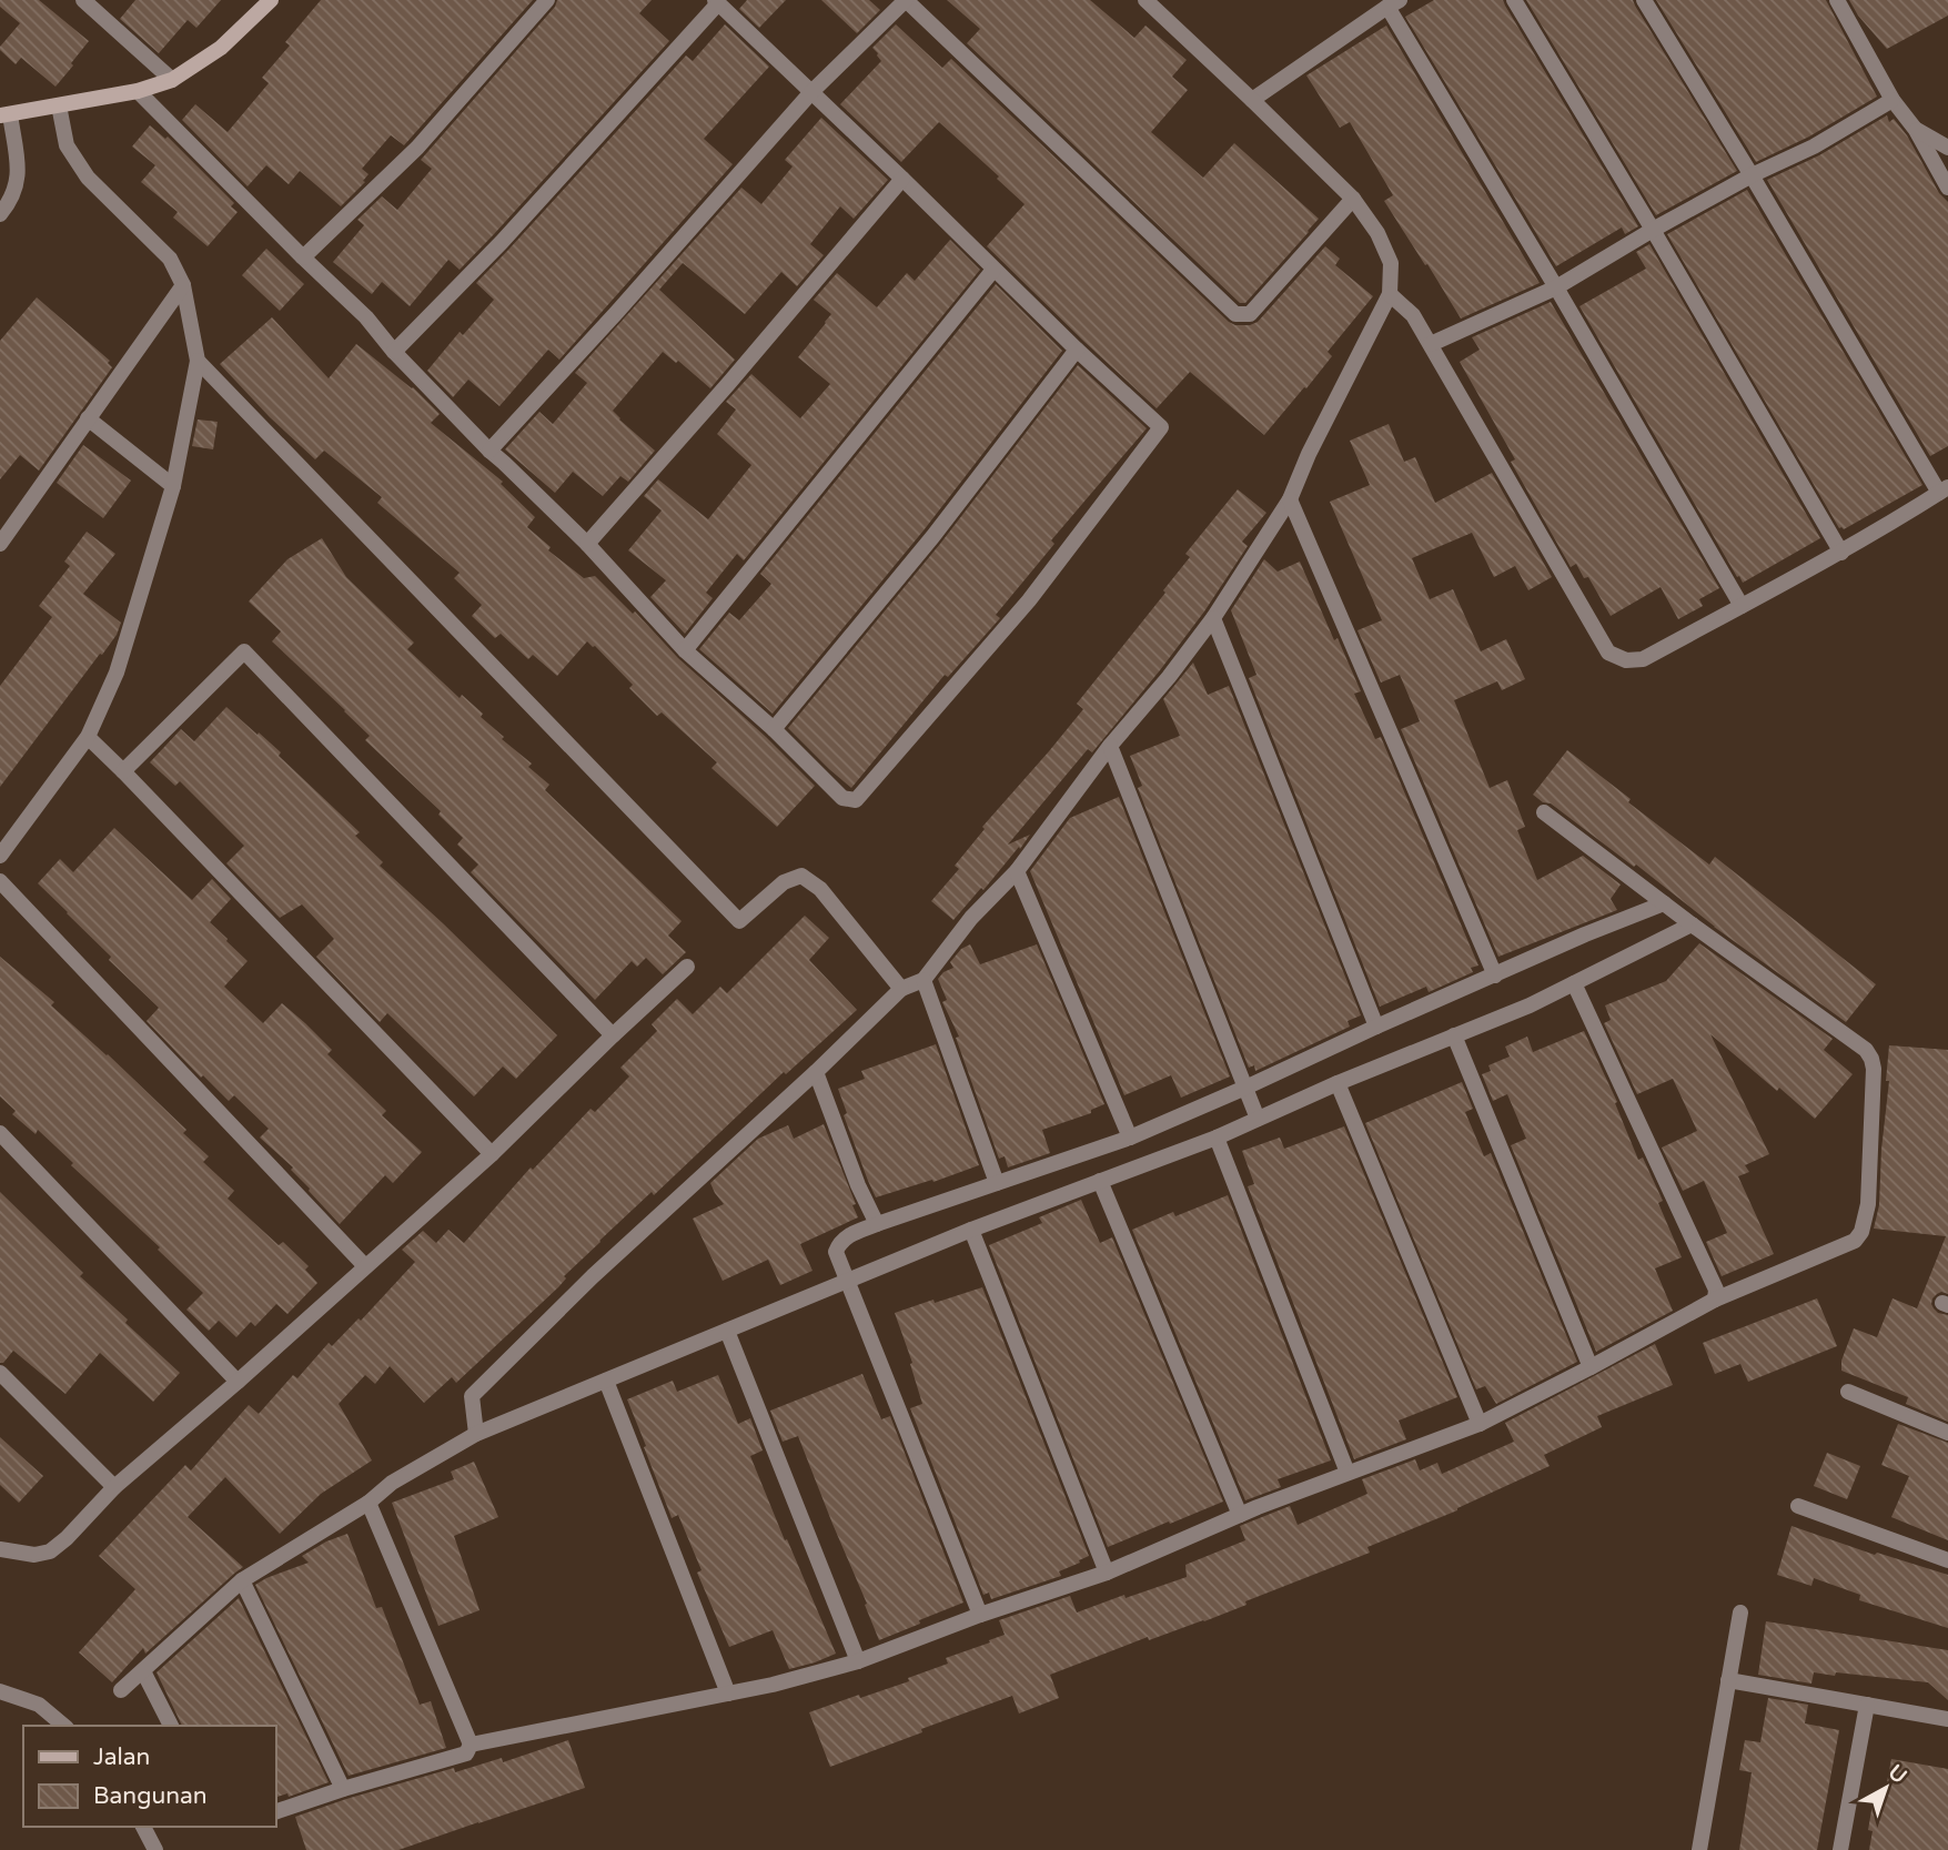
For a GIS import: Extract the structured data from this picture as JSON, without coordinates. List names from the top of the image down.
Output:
{
  "legend": ["Jalan", "Bangunan"],
  "north": "top right"
}
